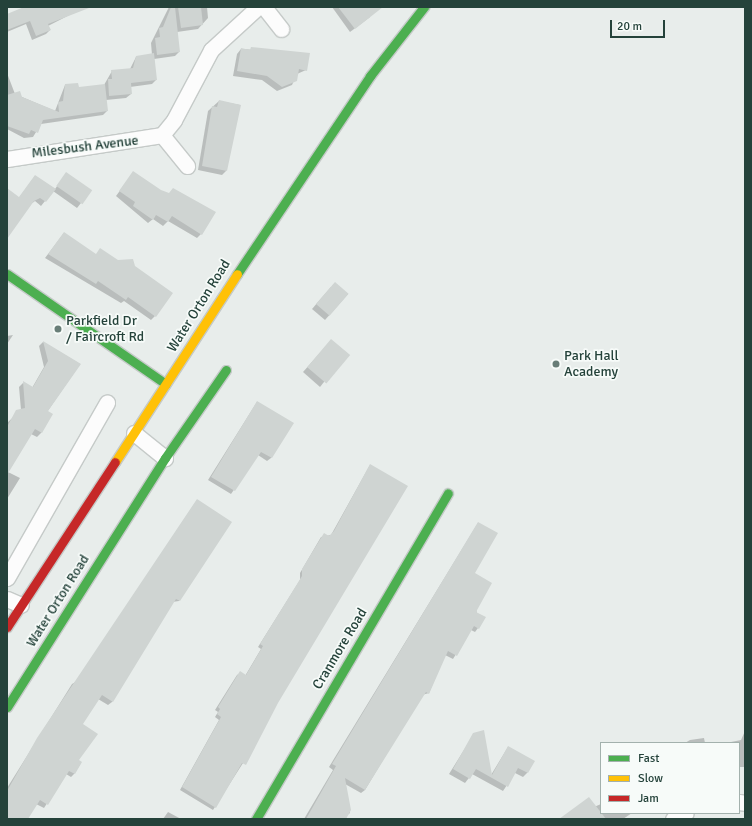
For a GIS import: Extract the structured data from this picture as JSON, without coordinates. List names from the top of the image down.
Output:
{
  "streets": {
    "street": ["Milesbush Avenue", "Water Orton Road", "Cranmore Road"]
  },
  "places": ["Parkfield Dr / Faircroft Rd", "Park Hall Academy"],
  "legend": ["Fast", "Slow", "Jam"],
  "scale_bar": "20 m"
}
